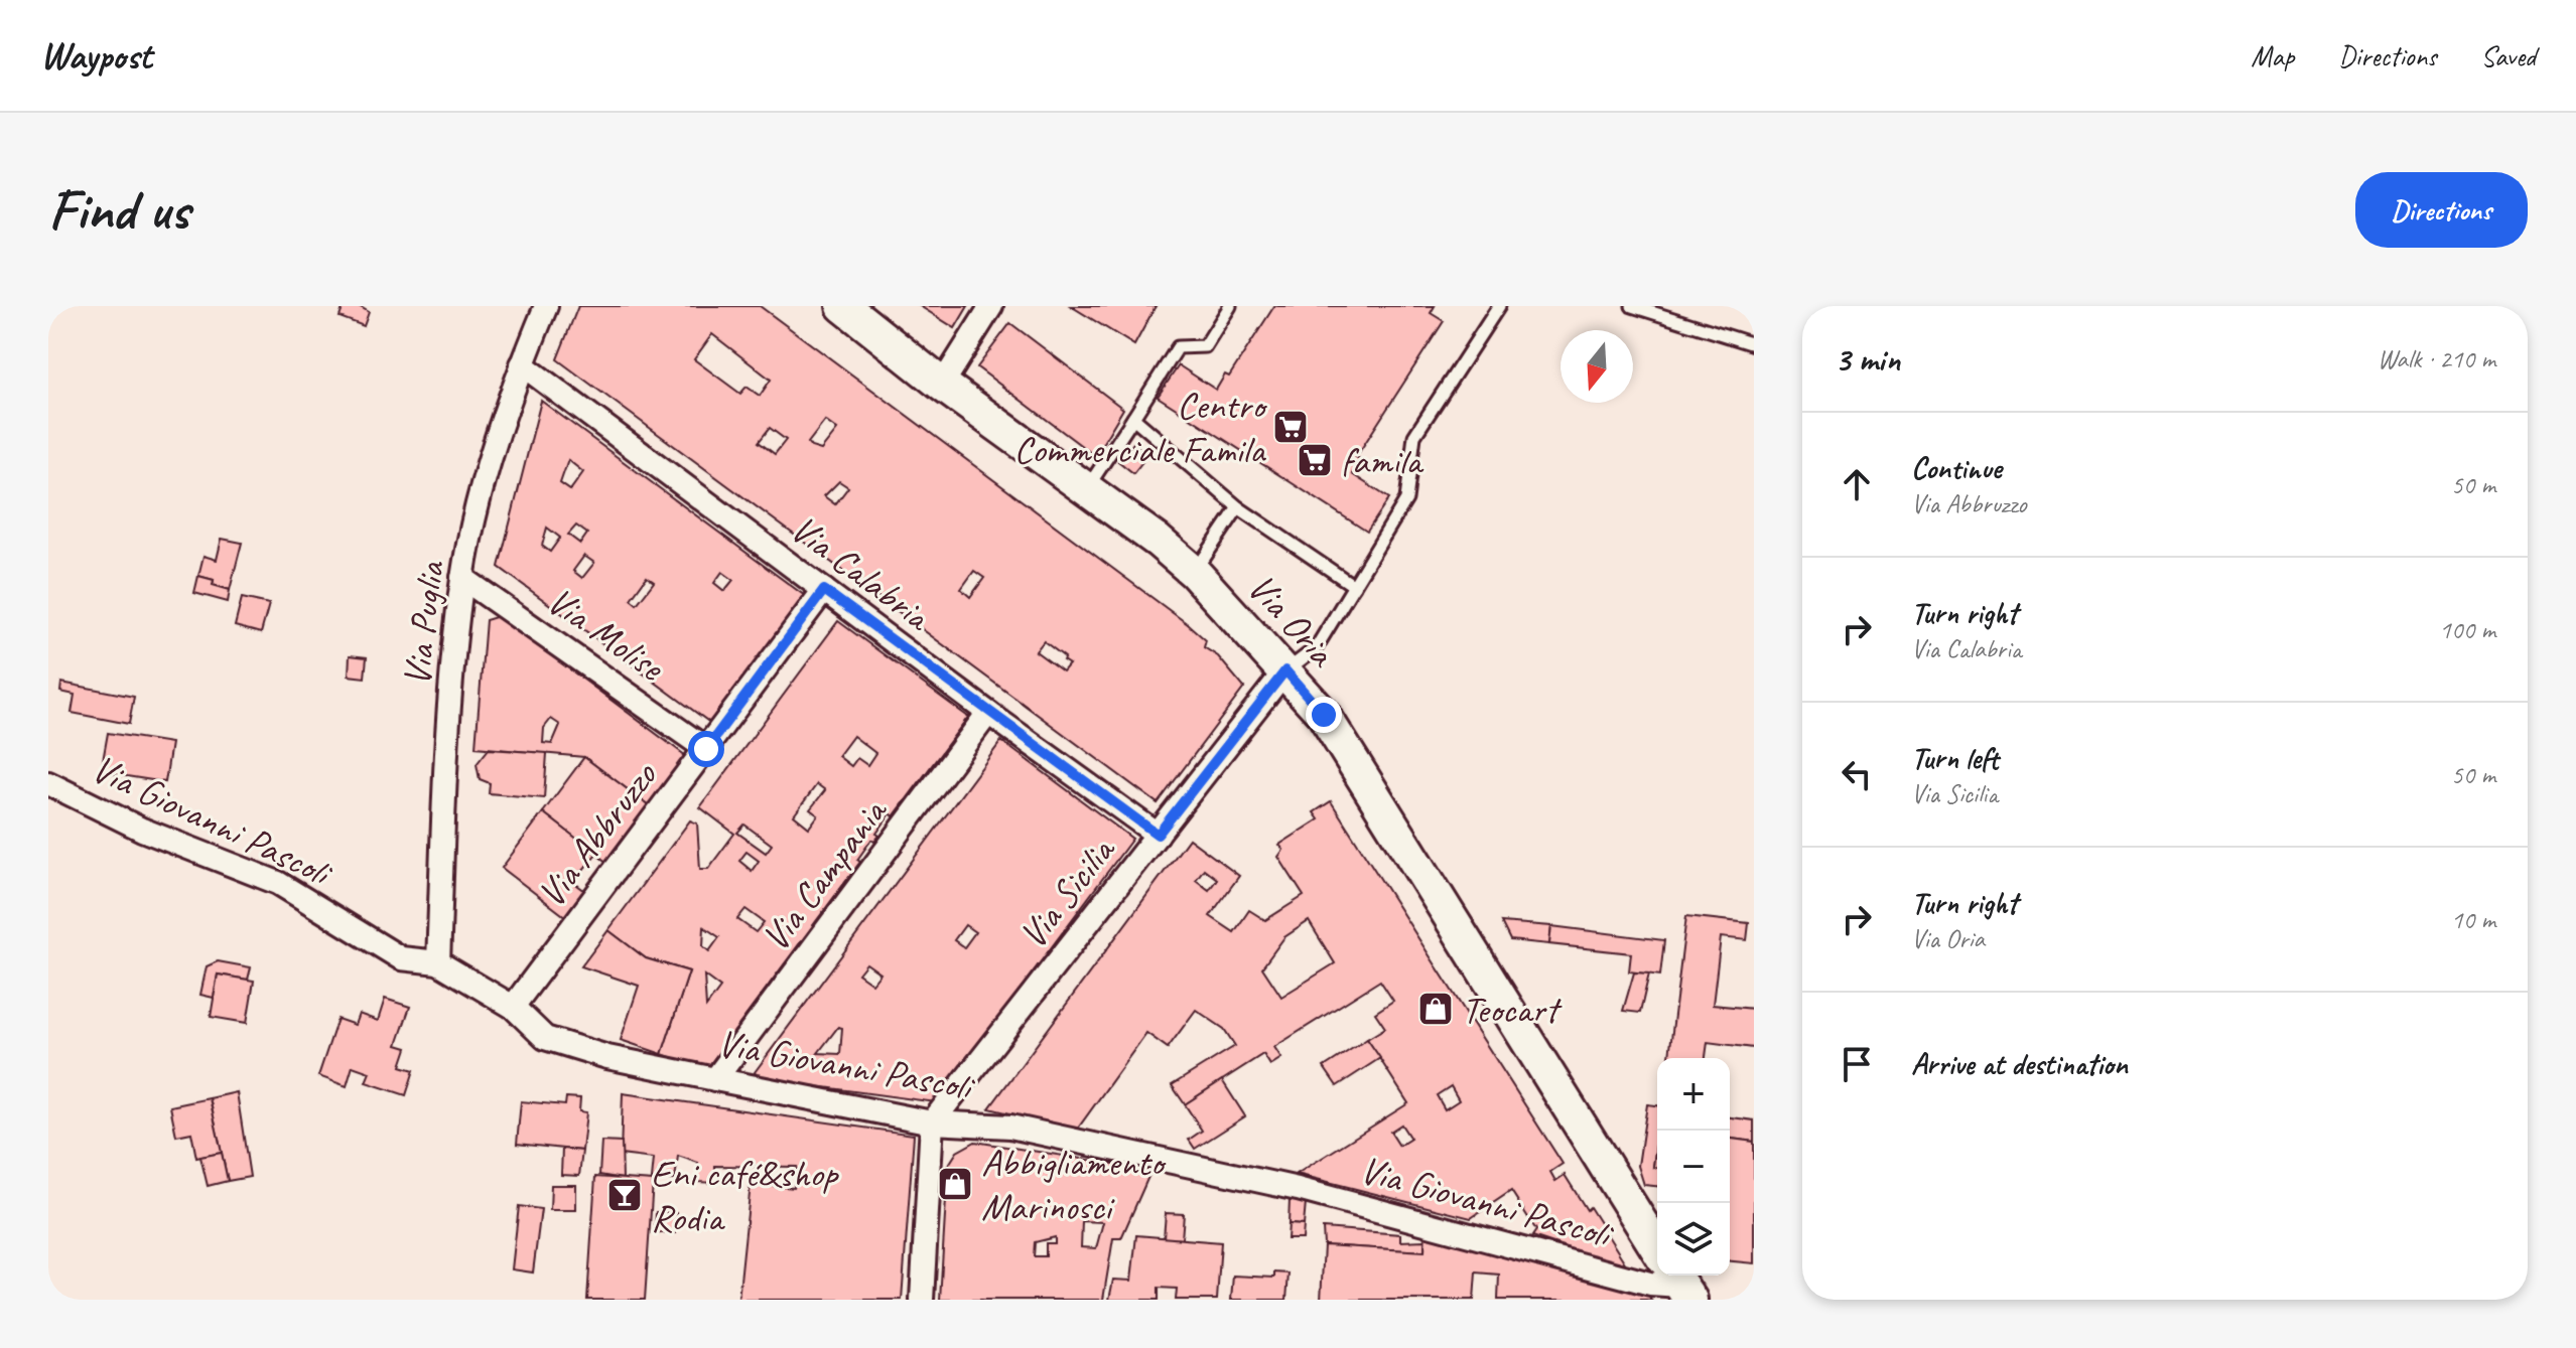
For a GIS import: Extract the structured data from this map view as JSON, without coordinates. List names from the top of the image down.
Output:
{
  "streets": {
    "main road": ["Via Oria"],
    "street": [
      "Via Calabria",
      "Via Puglia",
      "Via Molise",
      "Via Giovanni Pascoli",
      "Via Abbruzzo",
      "Via Campania",
      "Via Sicilia"
    ]
  },
  "crossings": [
    ["Via Calabria", "Via Puglia"],
    ["Via Calabria", "Via Abbruzzo"],
    ["Via Calabria", "Via Campania"],
    ["Via Calabria", "Via Sicilia"],
    ["Via Oria", "Via Sicilia"],
    ["Via Puglia", "Via Molise"],
    ["Via Puglia", "Via Giovanni Pascoli"],
    ["Via Molise", "Via Abbruzzo"],
    ["Via Giovanni Pascoli", "Via Abbruzzo"],
    ["Via Giovanni Pascoli", "Via Campania"],
    ["Via Giovanni Pascoli", "Via Sicilia"]
  ],
  "places": {
    "supermarket": ["Centro Commerciale Famila", "famila"],
    "shop": ["Teocart", "Abbigliamento Marinosci"],
    "bar": ["Eni café&shop Rodia"]
  },
  "north": "bottom",
  "page": {
    "header": "Waypost",
    "nav": ["Map", "Directions", "Saved"],
    "buttons": "Directions",
    "title": "Find us",
    "heading": ["3 min", "Walk · 210 m"],
    "list": [
      ["Continue", "Via Abbruzzo", "50 m"],
      ["Turn right", "Via Calabria", "100 m"],
      ["Turn left", "Via Sicilia", "50 m"],
      ["Turn right", "Via Oria", "10 m"],
      "Arrive at destination"
    ],
    "map_buttons": ["+", "−"]
  }
}
